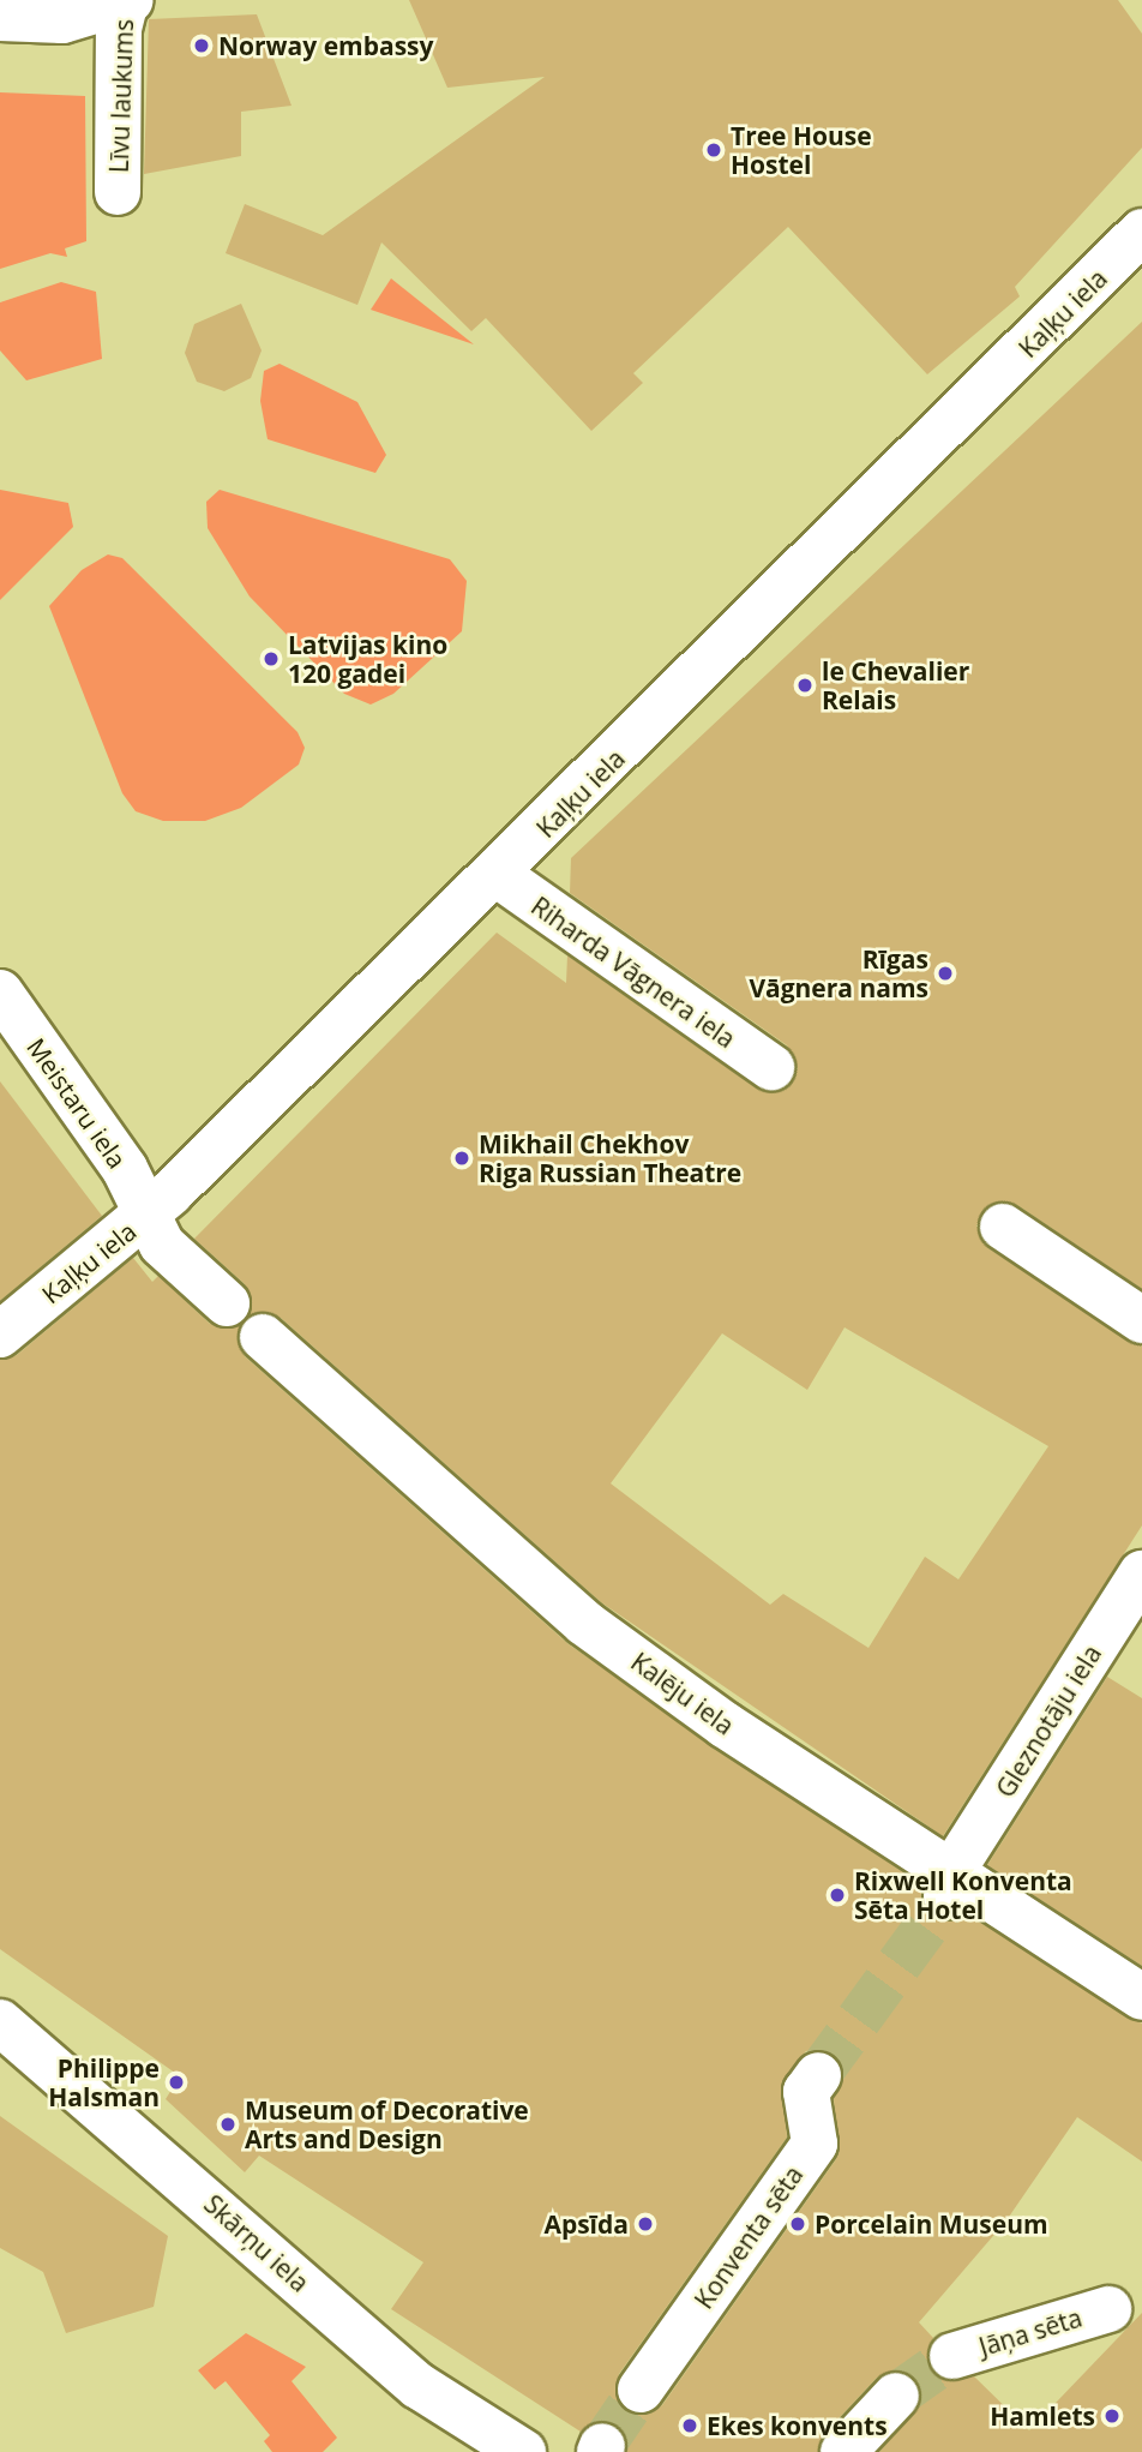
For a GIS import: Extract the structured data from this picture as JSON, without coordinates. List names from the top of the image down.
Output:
{
  "streets": {
    "street": [
      "Līvu laukums",
      "Kaļķu iela",
      "Riharda Vāgnera iela",
      "Meistaru iela",
      "Kalēju iela",
      "Gleznotāju iela",
      "Konventa sēta",
      "Skārņu iela",
      "Jāņa sēta"
    ]
  },
  "crossings": [
    ["Kaļķu iela", "Riharda Vāgnera iela"],
    ["Kaļķu iela", "Meistaru iela"],
    ["Kalēju iela", "Gleznotāju iela"]
  ],
  "places": [
    "Norway embassy",
    "Tree House Hostel",
    "Latvijas kino 120 gadei",
    "le Chevalier Relais",
    "Rīgas Vāgnera nams",
    "Mikhail Chekhov Riga Russian Theatre",
    "Rixwell Konventa Sēta Hotel",
    "Philippe Halsman",
    "Museum of Decorative Arts and Design",
    "Apsīda",
    "Porcelain Museum",
    "Hamlets",
    "Ekes konvents"
  ]
}
